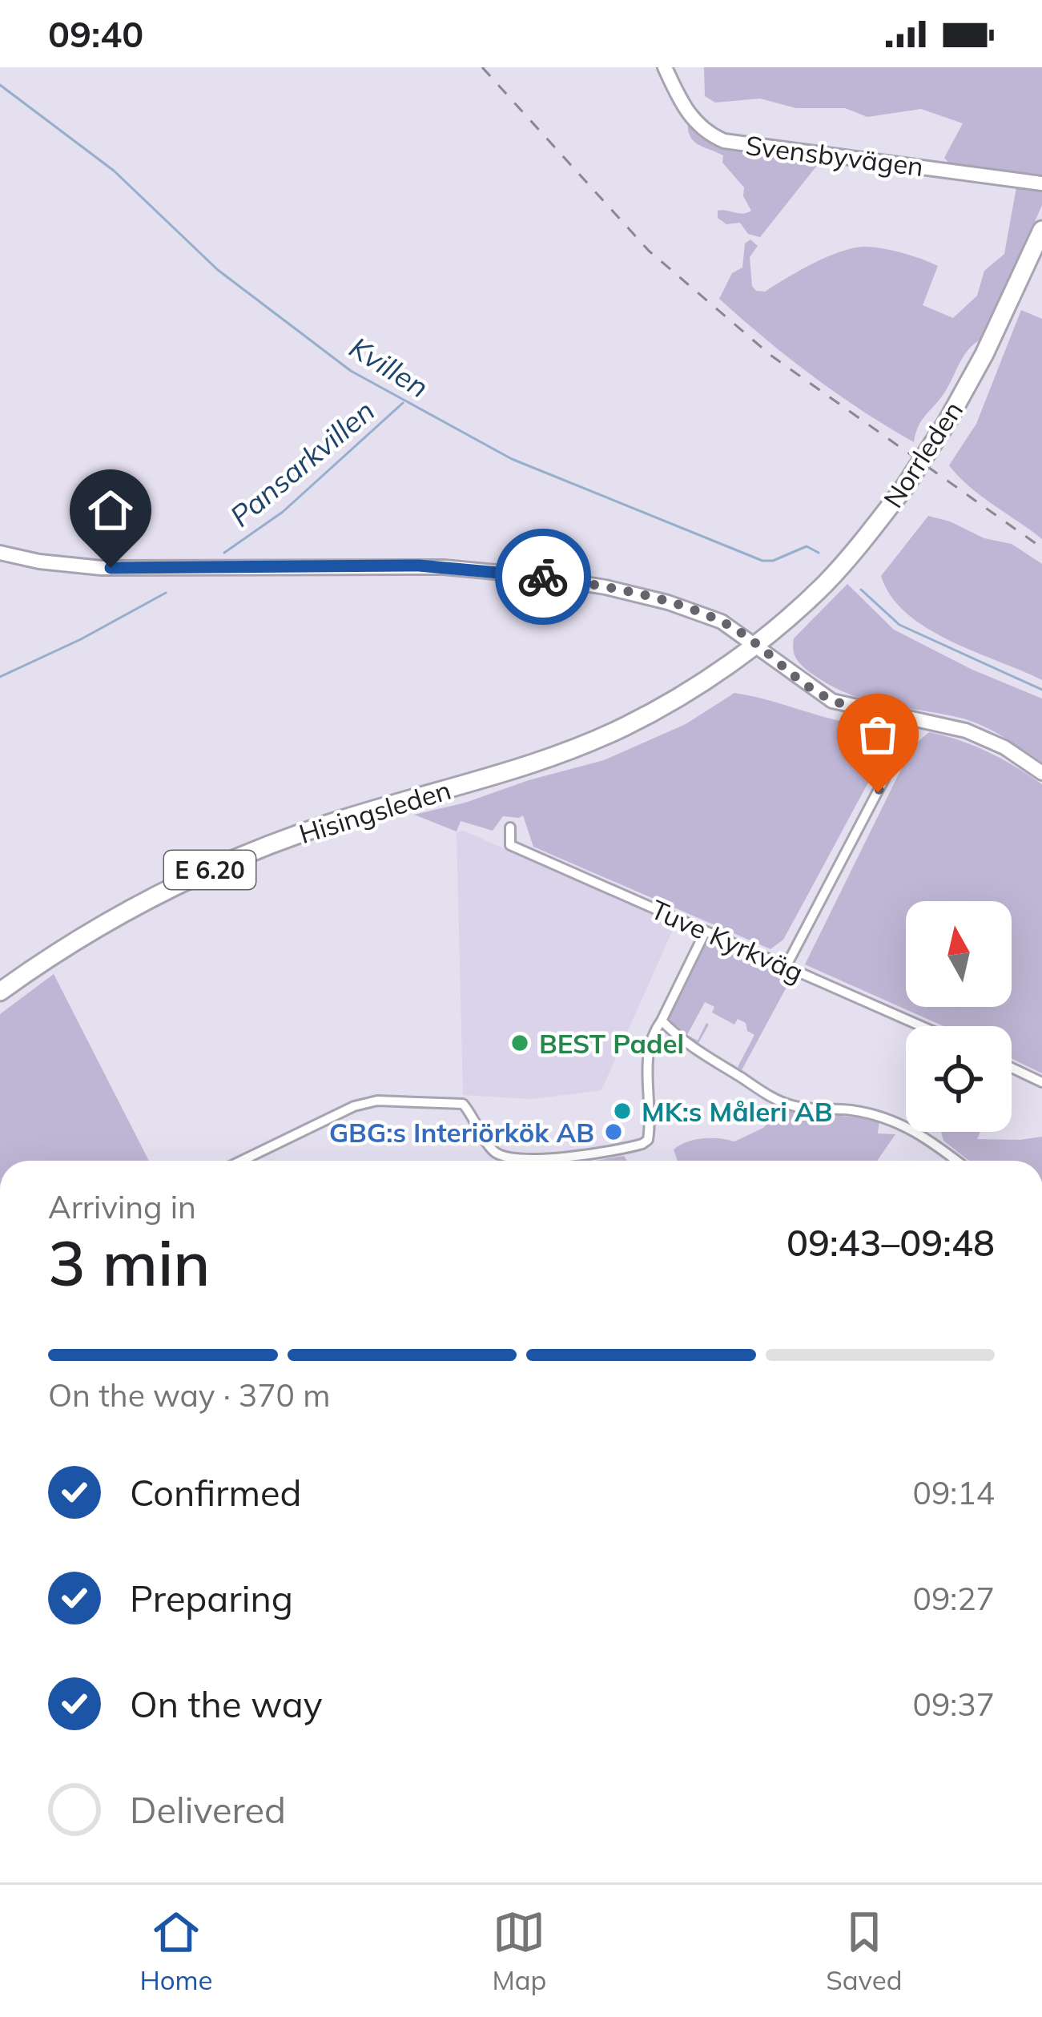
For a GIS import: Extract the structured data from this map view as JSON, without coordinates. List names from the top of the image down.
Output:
{
  "streets": {
    "highway": ["Norrleden", "Hisingsleden", "E 6.20"],
    "main road": ["Svensbyvägen"],
    "street": ["Tuve Kyrkväg"]
  },
  "crossings": [
    ["Norrleden", "Hisingsleden"]
  ],
  "water": ["Kvillen", "Pansarkvillen"],
  "places": ["BEST Padel", "MK:s Måleri AB", "GBG:s Interiörkök AB"],
  "north": "top",
  "page": {
    "status": "09:40",
    "heading": ["3 min", "Arriving in", "09:43–09:48"],
    "bar": "On the way · 370 m",
    "list": [
      ["Confirmed", "09:14"],
      ["Preparing", "09:27"],
      ["On the way", "09:37"],
      "Delivered"
    ],
    "tabs": ["Home", "Map", "Saved"]
  }
}
